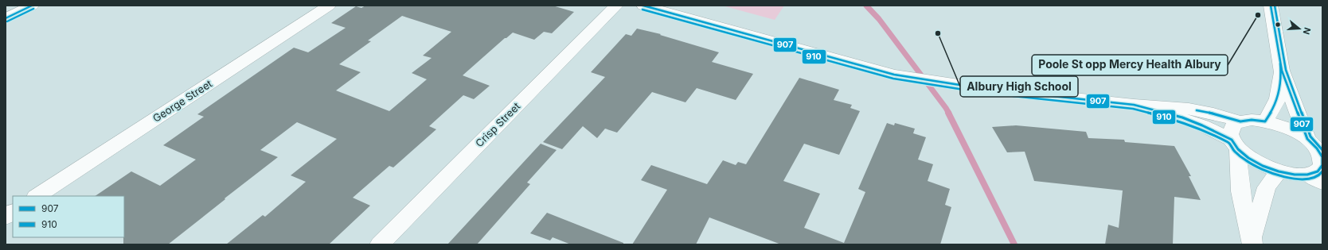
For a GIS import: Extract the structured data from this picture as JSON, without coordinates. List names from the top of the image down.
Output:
{
  "streets": {
    "street": ["George Street", "Crisp Street"]
  },
  "places": ["Poole St opp Mercy Health Albury", "Albury High School"],
  "lines": ["transit line 907", "transit line 910"],
  "legend": ["907", "910"],
  "north": "right"
}
